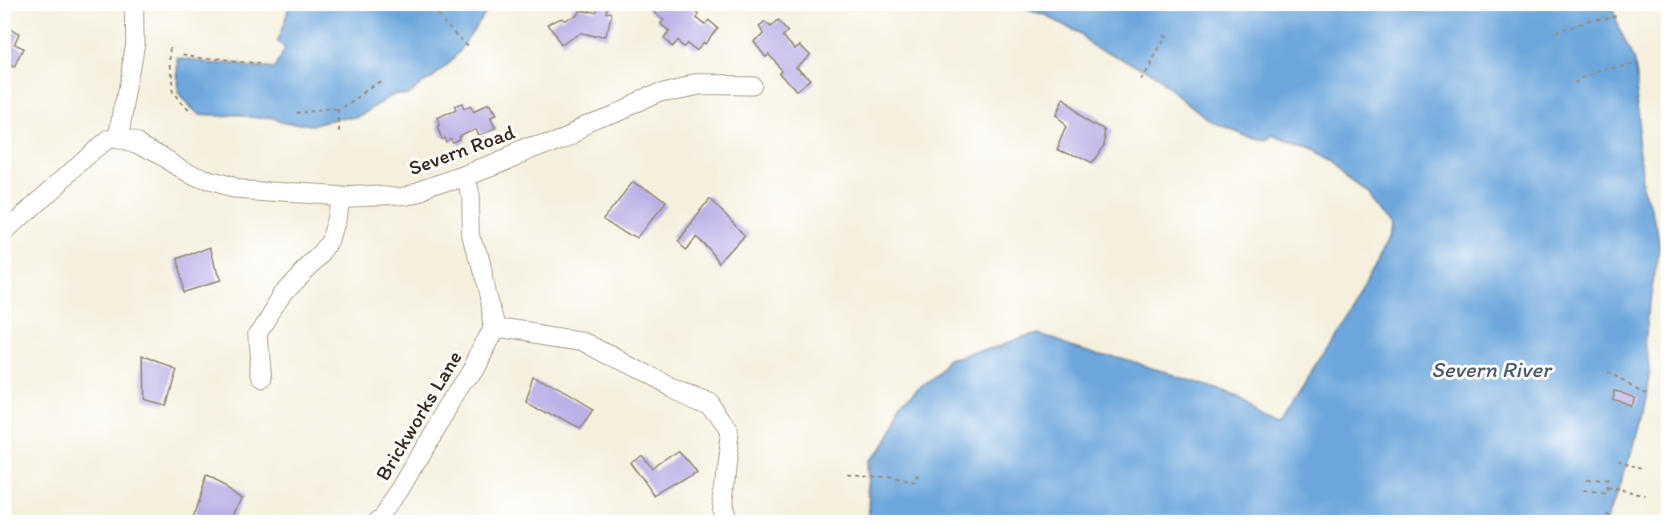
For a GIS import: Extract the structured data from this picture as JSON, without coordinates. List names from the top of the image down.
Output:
{
  "streets": {
    "street": ["Severn Road", "Brickworks Lane"]
  },
  "water": ["Severn River"]
}
